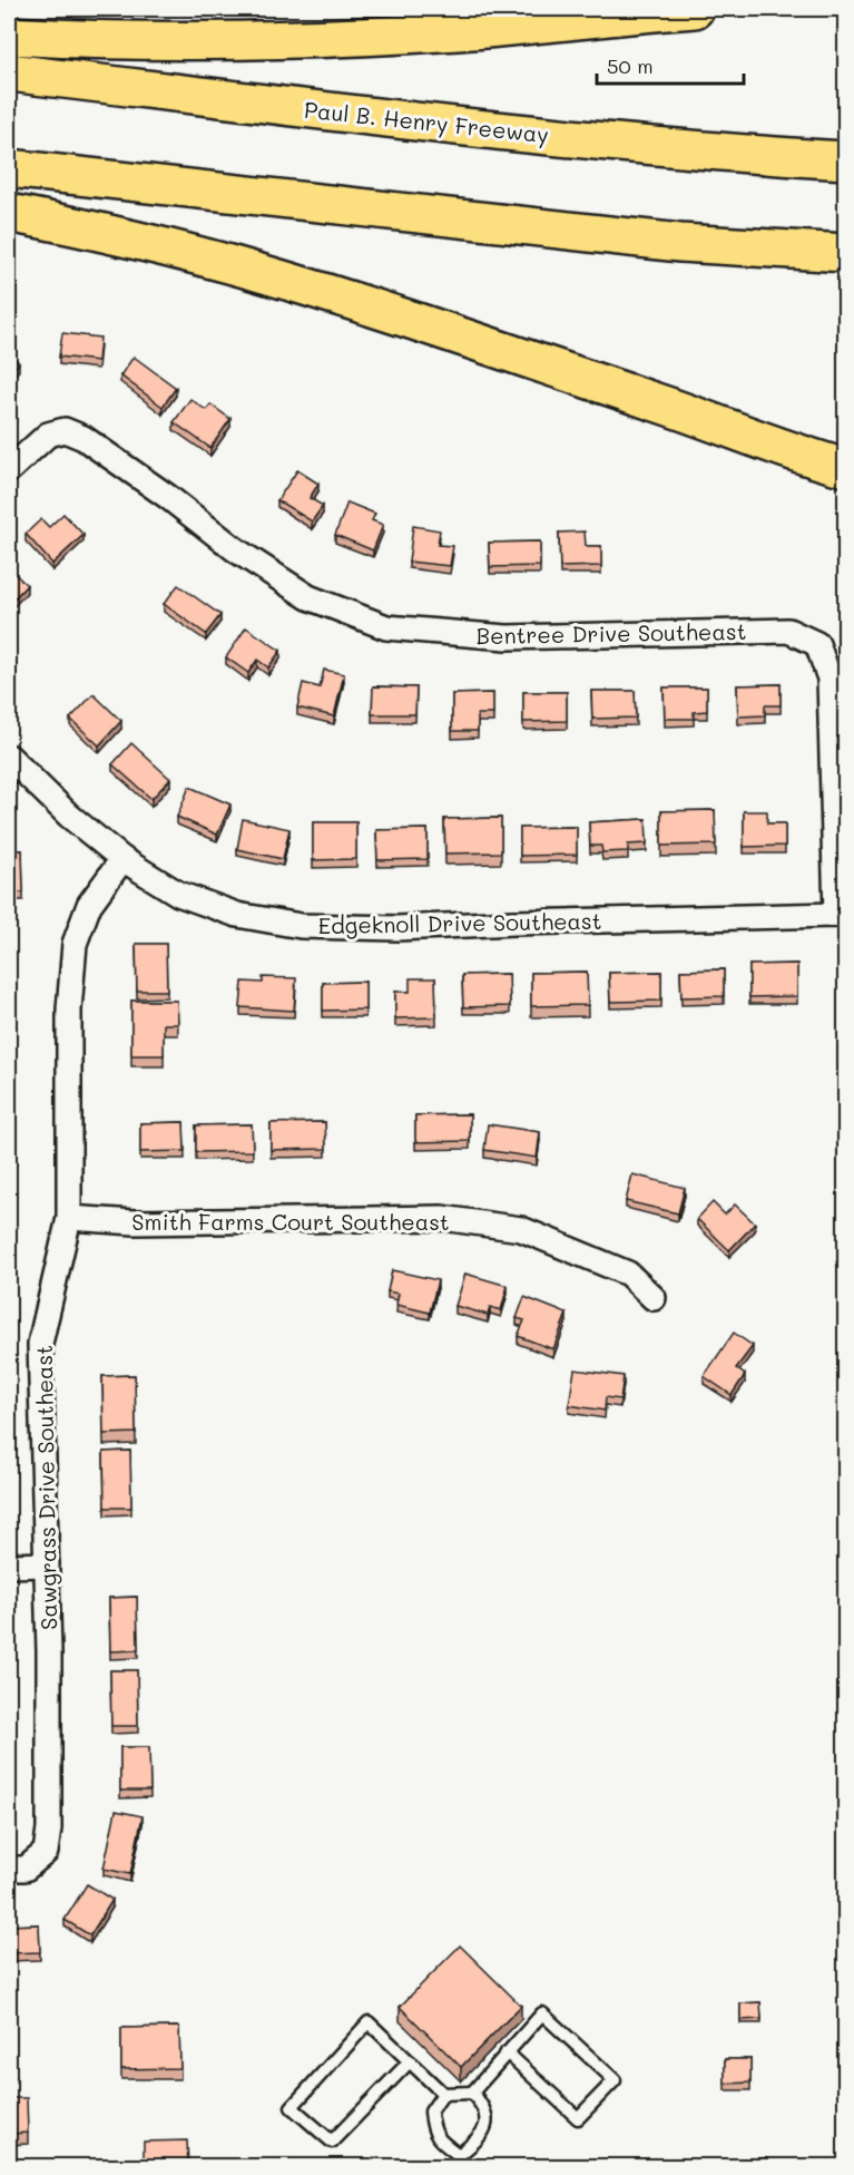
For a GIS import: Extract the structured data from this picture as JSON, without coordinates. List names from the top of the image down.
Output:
{
  "streets": {
    "highway": ["Paul B. Henry Freeway"],
    "street": [
      "Bentree Drive Southeast",
      "Edgeknoll Drive Southeast",
      "Smith Farms Court Southeast",
      "Sawgrass Drive Southeast"
    ]
  },
  "crossings": [
    ["Bentree Drive Southeast", "Edgeknoll Drive Southeast"],
    ["Edgeknoll Drive Southeast", "Sawgrass Drive Southeast"],
    ["Smith Farms Court Southeast", "Sawgrass Drive Southeast"]
  ],
  "scale_bar": "50 m"
}
